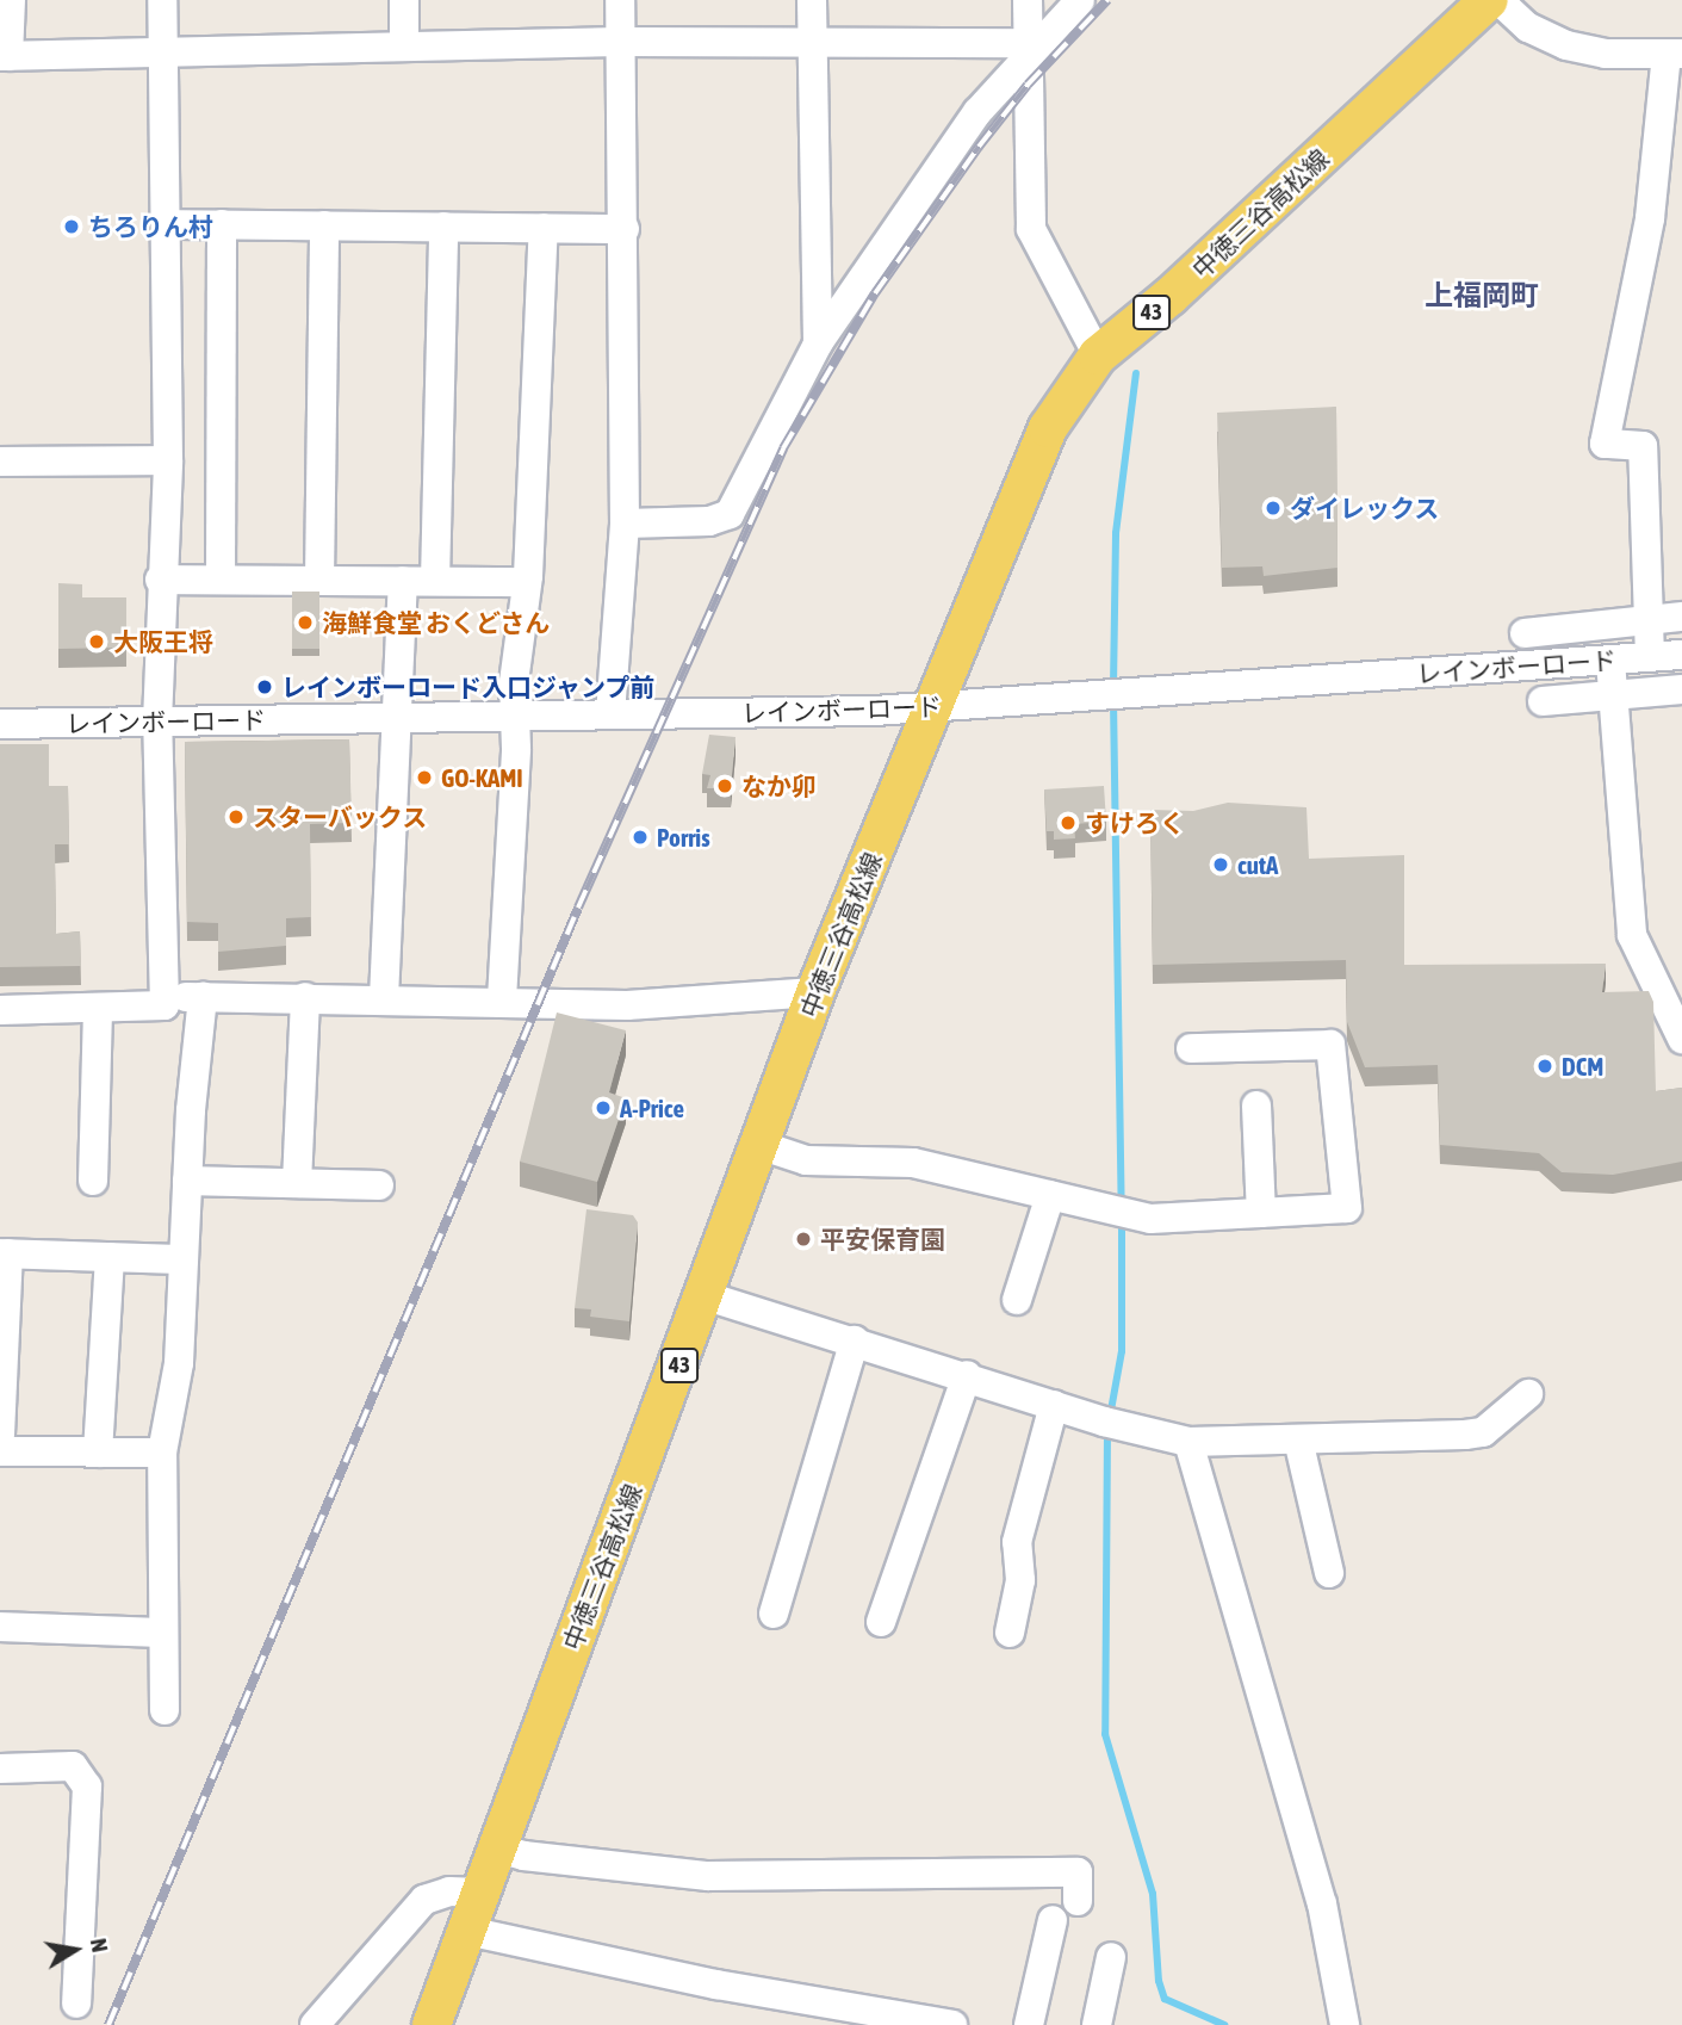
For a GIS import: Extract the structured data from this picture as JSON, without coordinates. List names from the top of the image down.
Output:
{
  "streets": {
    "main road": ["中徳三谷高松線", "43"],
    "street": ["レインボーロード"]
  },
  "crossings": [
    ["中徳三谷高松線", "レインボーロード"]
  ],
  "districts": ["上福岡町"],
  "places": [
    "ちろりん村",
    "ダイレックス",
    "海鮮食堂 おくどさん",
    "大阪王将",
    "レインボーロード入口ジャンプ前",
    "GO-KAMI",
    "なか卯",
    "スターバックス",
    "すけろく",
    "Porris",
    "cutA",
    "DCM",
    "A-Price",
    "平安保育園"
  ],
  "north": "right"
}
